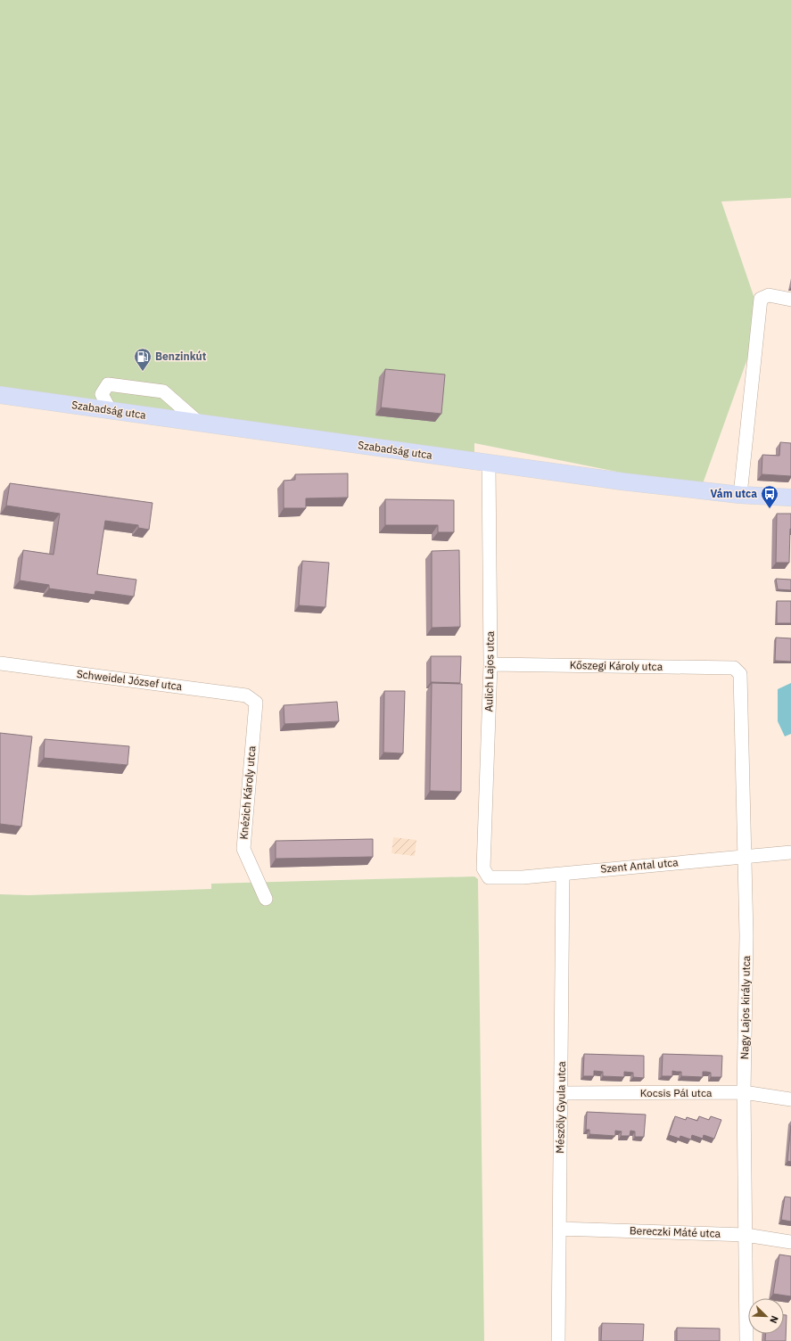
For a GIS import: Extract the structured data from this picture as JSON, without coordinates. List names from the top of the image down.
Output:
{
  "streets": {
    "main road": ["Szabadság utca"],
    "street": [
      "Kőszegi Károly utca",
      "Aulich Lajos utca",
      "Schweidel József utca",
      "Knézich Károly utca",
      "Szent Antal utca",
      "Nagy Lajos király utca",
      "Kocsis Pál utca",
      "Mészöly Gyula utca",
      "Bereczki Máté utca"
    ]
  },
  "crossings": [
    ["Szabadság utca", "Aulich Lajos utca"],
    ["Kőszegi Károly utca", "Aulich Lajos utca"],
    ["Kőszegi Károly utca", "Nagy Lajos király utca"],
    ["Aulich Lajos utca", "Szent Antal utca"],
    ["Schweidel József utca", "Knézich Károly utca"],
    ["Szent Antal utca", "Nagy Lajos király utca"],
    ["Szent Antal utca", "Mészöly Gyula utca"],
    ["Nagy Lajos király utca", "Kocsis Pál utca"],
    ["Nagy Lajos király utca", "Bereczki Máté utca"],
    ["Kocsis Pál utca", "Mészöly Gyula utca"],
    ["Mészöly Gyula utca", "Bereczki Máté utca"]
  ],
  "places": {
    "fuel station": ["Benzinkút"],
    "bus stop": ["Vám utca"]
  },
  "north": "bottom right"
}
